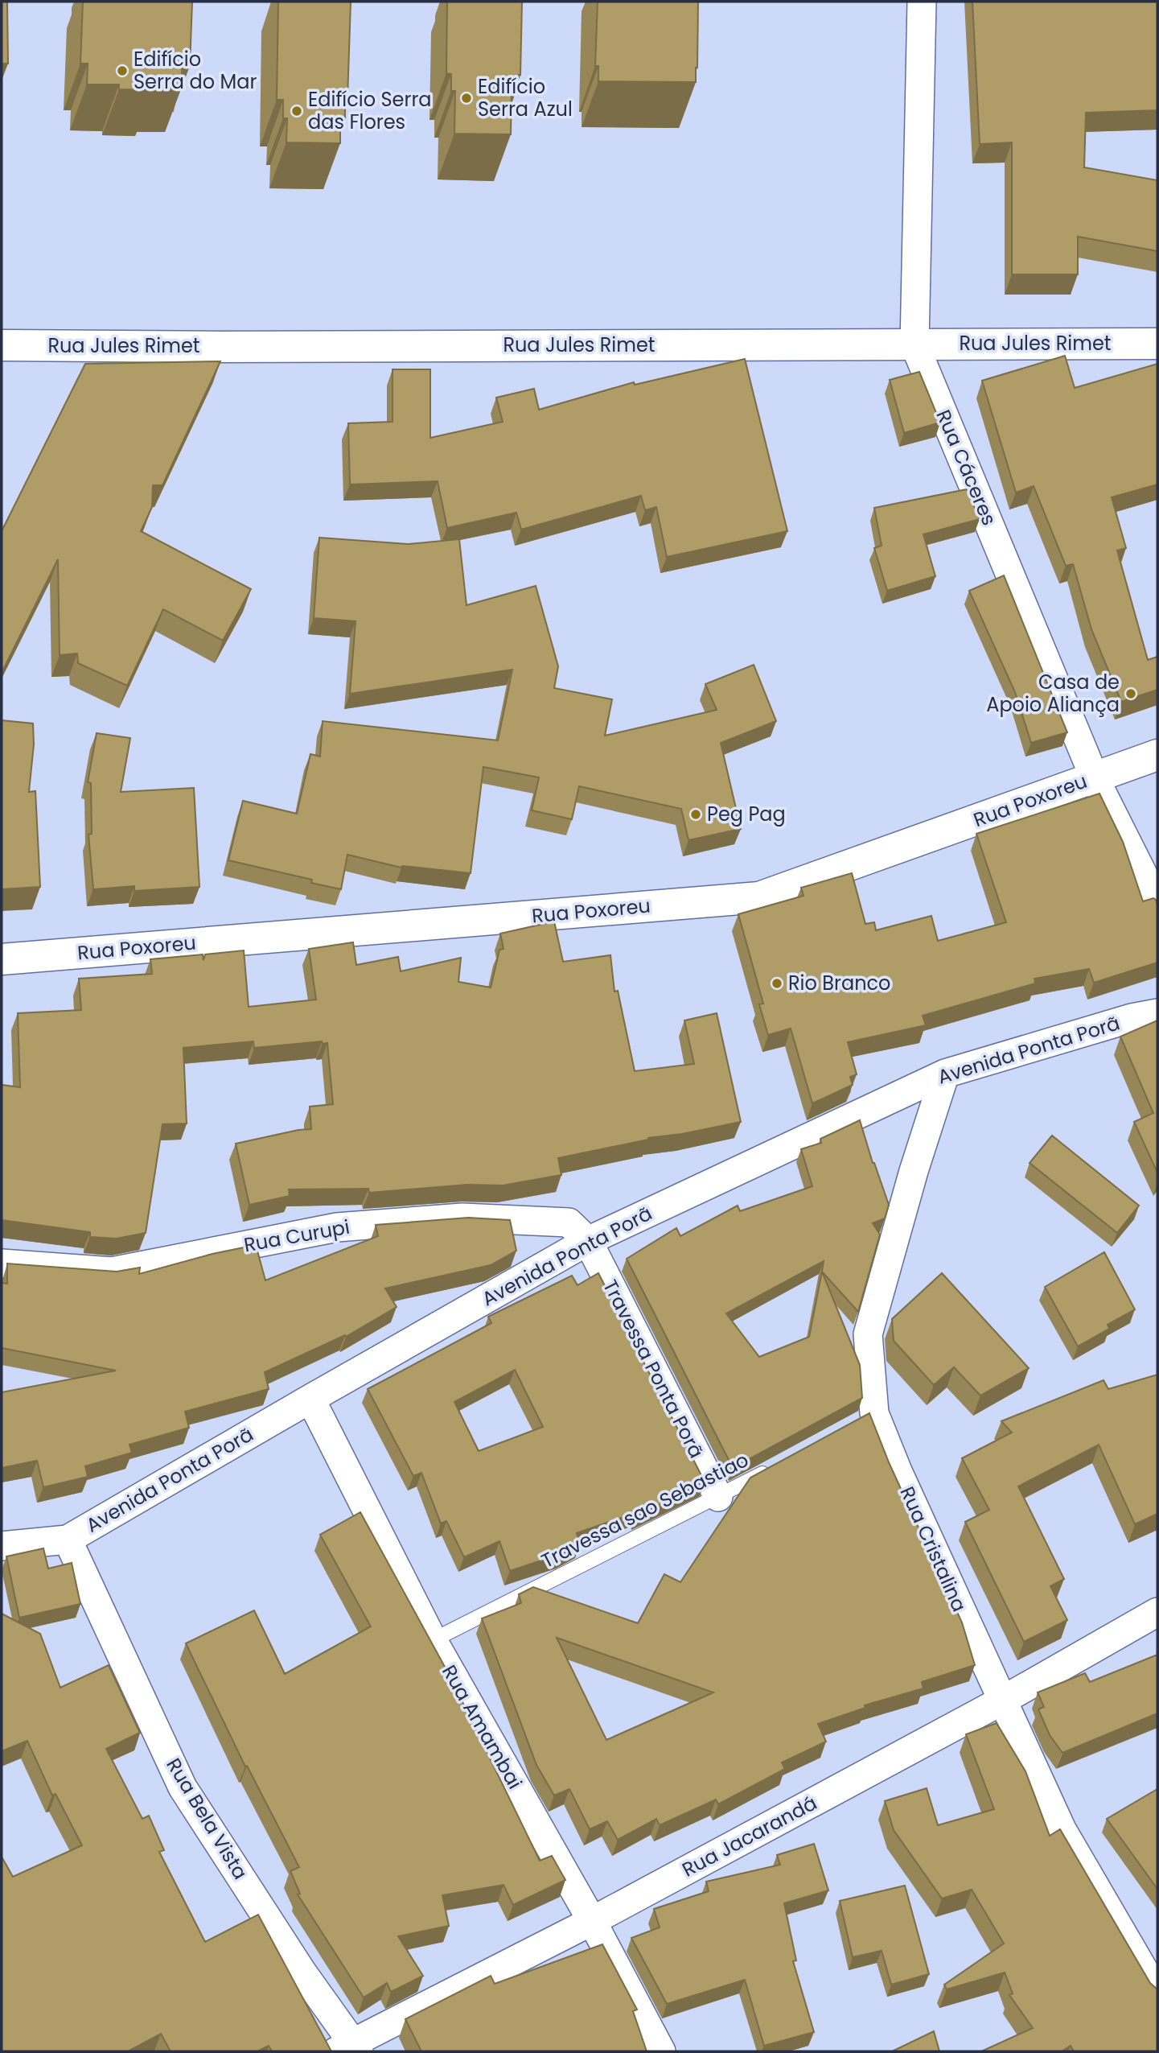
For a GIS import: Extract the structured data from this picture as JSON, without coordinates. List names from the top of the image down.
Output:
{
  "streets": {
    "street": [
      "Rua Jules Rimet",
      "Rua Cáceres",
      "Rua Poxoreu",
      "Avenida Ponta Porã",
      "Rua Curupi",
      "Travessa Ponta Porã",
      "Rua Cristalina",
      "Rua Amambai",
      "Rua Bela Vista",
      "Rua Jacarandá"
    ],
    "lane": ["Travessa sao Sebastiao"]
  },
  "crossings": [
    ["Rua Jules Rimet", "Rua Cáceres"],
    ["Rua Cáceres", "Rua Poxoreu"],
    ["Avenida Ponta Porã", "Rua Curupi"],
    ["Avenida Ponta Porã", "Travessa Ponta Porã"],
    ["Avenida Ponta Porã", "Rua Cristalina"],
    ["Avenida Ponta Porã", "Rua Amambai"],
    ["Avenida Ponta Porã", "Rua Bela Vista"],
    ["Rua Curupi", "Travessa Ponta Porã"],
    ["Travessa Ponta Porã", "Travessa sao Sebastiao"],
    ["Travessa sao Sebastiao", "Rua Amambai"],
    ["Rua Cristalina", "Rua Jacarandá"],
    ["Rua Amambai", "Rua Jacarandá"],
    ["Rua Bela Vista", "Rua Jacarandá"]
  ],
  "places": [
    "Edifício Serra do Mar",
    "Edifício Serra Azul",
    "Edifício Serra das Flores",
    "Casa de Apoio Aliança",
    "Peg Pag",
    "Rio Branco"
  ]
}
